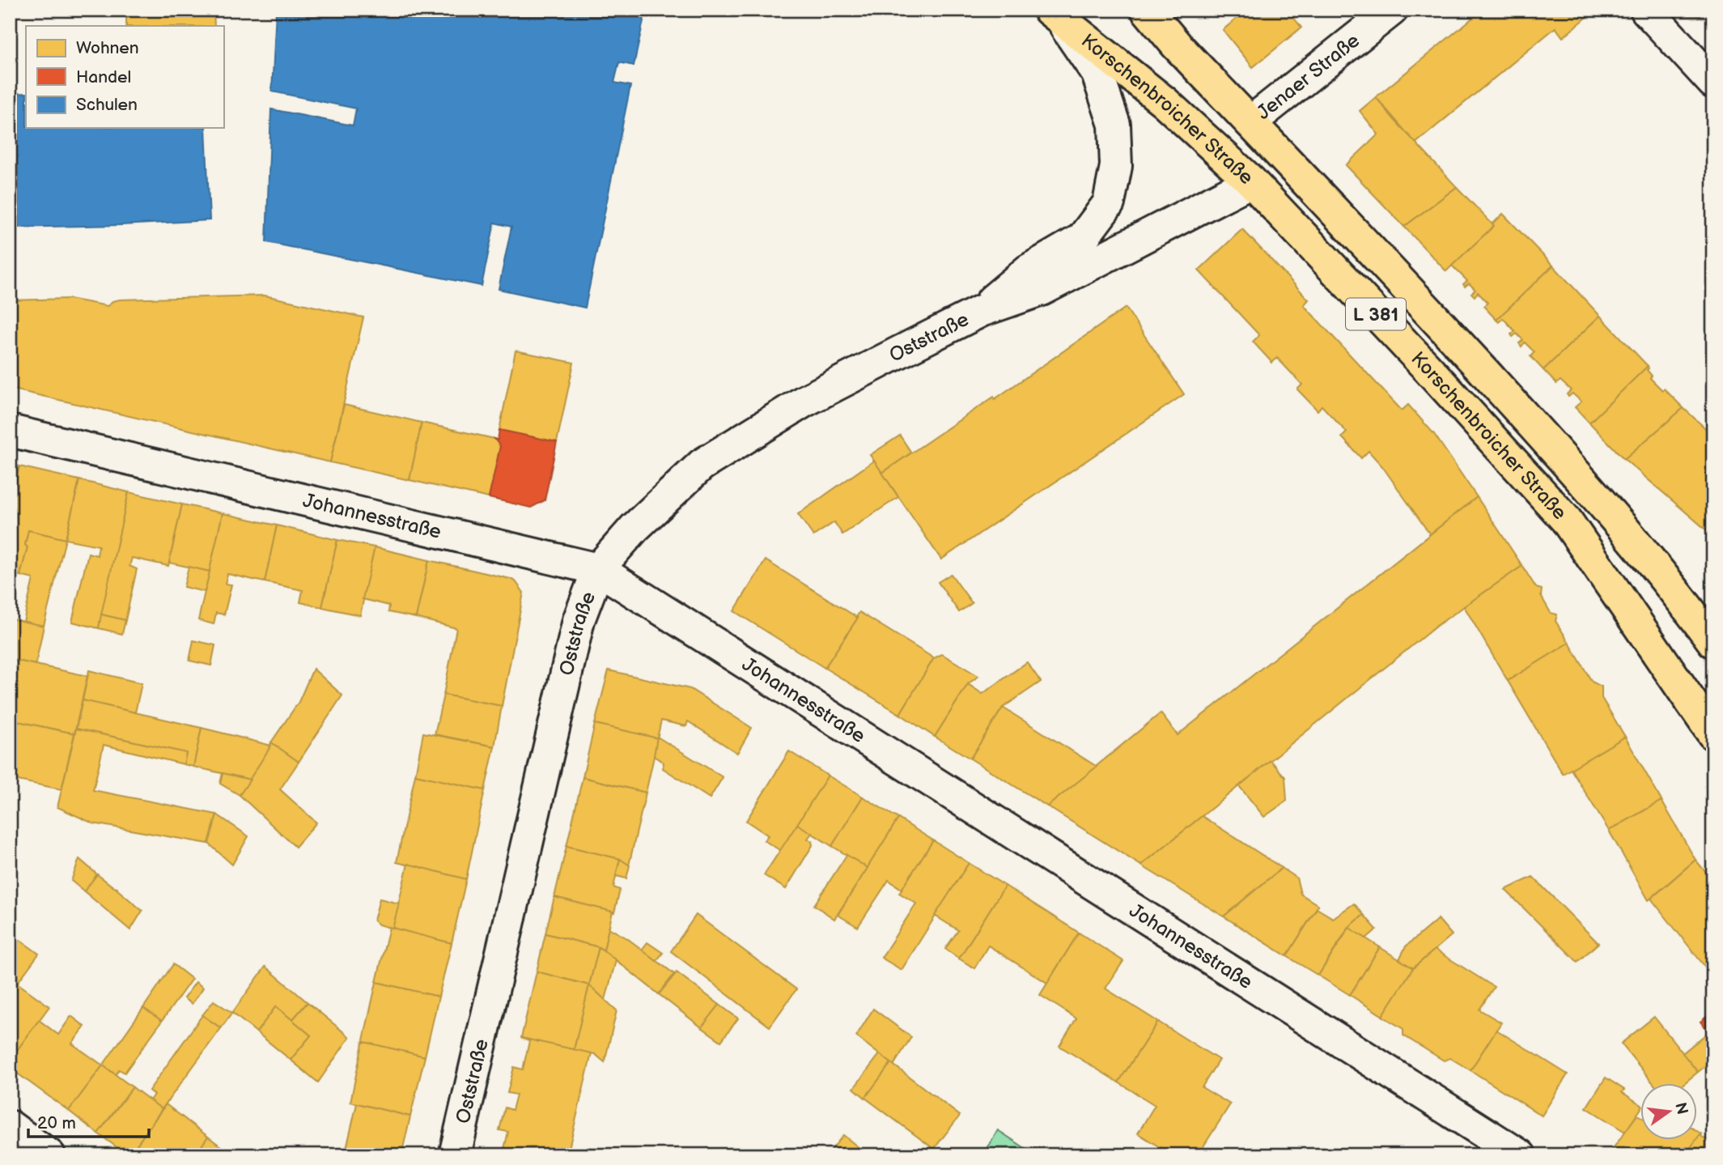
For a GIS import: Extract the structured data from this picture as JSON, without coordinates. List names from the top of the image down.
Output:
{
  "streets": {
    "main road": ["Korschenbroicher Straße", "L 381"],
    "street": ["Jenaer Straße", "Oststraße", "Johannesstraße"]
  },
  "crossings": [
    ["Jenaer Straße", "Korschenbroicher Straße"],
    ["Korschenbroicher Straße", "Oststraße"],
    ["Oststraße", "Johannesstraße"]
  ],
  "legend": ["Wohnen", "Handel", "Schulen"],
  "scale_bar": "20 m",
  "north": "right"
}
